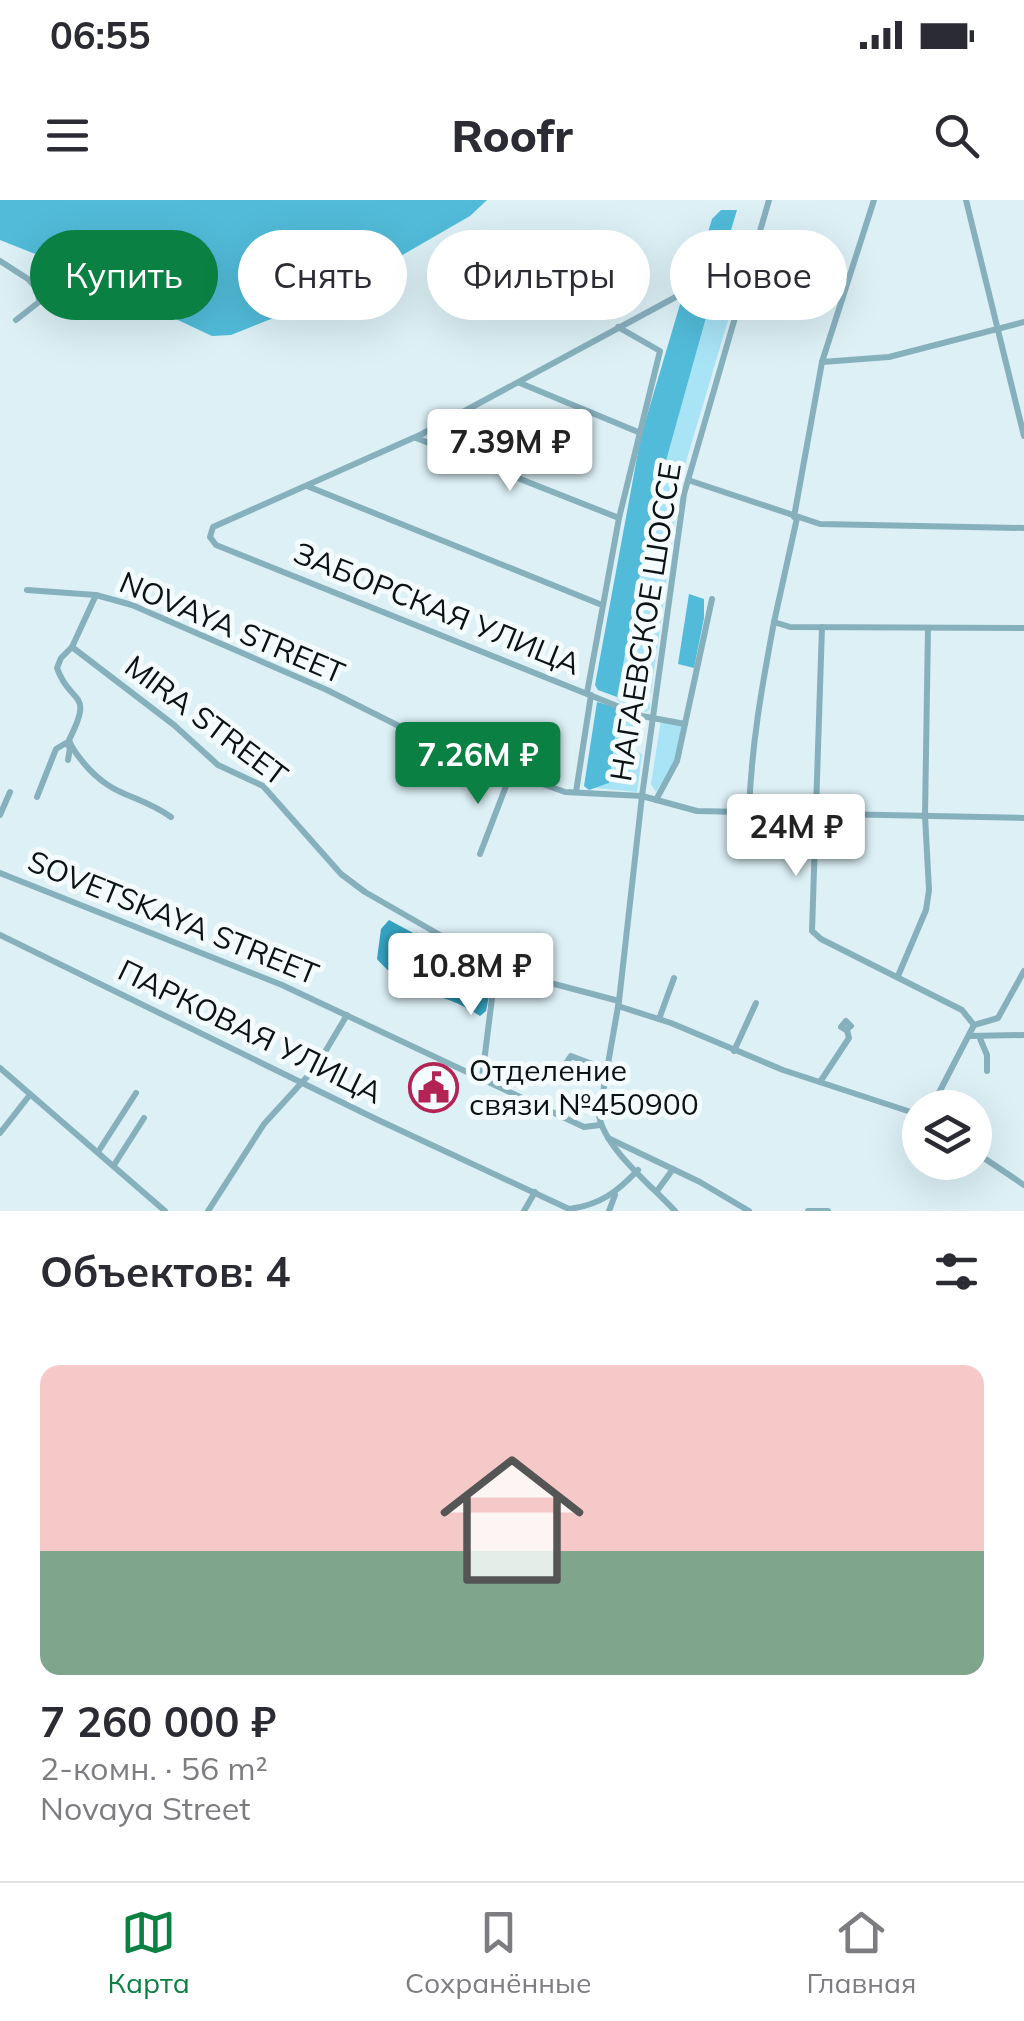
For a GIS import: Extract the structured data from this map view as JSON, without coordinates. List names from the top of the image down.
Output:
{
  "streets": {
    "street": [
      "ЗАБОРСКАЯ УЛИЦА",
      "НАГАЕВСКОЕ ШОССЕ",
      "NOVAYA STREET",
      "MIRA STREET",
      "SOVETSKAYA STREET",
      "ПАРКОВАЯ УЛИЦА"
    ]
  },
  "crossings": [
    ["ЗАБОРСКАЯ УЛИЦА", "НАГАЕВСКОЕ ШОССЕ"],
    ["НАГАЕВСКОЕ ШОССЕ", "NOVAYA STREET"],
    ["НАГАЕВСКОЕ ШОССЕ", "MIRA STREET"],
    ["НАГАЕВСКОЕ ШОССЕ", "SOVETSKAYA STREET"]
  ],
  "places": {
    "public building": ["Отделение связи №450900"]
  },
  "page": {
    "status": "06:55",
    "header": "Roofr",
    "chip": [
      "Купить",
      "Снять",
      "Фильтры",
      "Новое"
    ],
    "price": [
      "7.39M ₽",
      "7.26M ₽",
      "24M ₽",
      "10.8M ₽"
    ],
    "heading": "Объектов: 4",
    "list": [
      {
        "name": "7 260 000 ₽",
        "note": "2-комн. · 56 m² · Novaya Street"
      }
    ],
    "tabs": ["Карта", "Сохранённые", "Главная"]
  }
}
